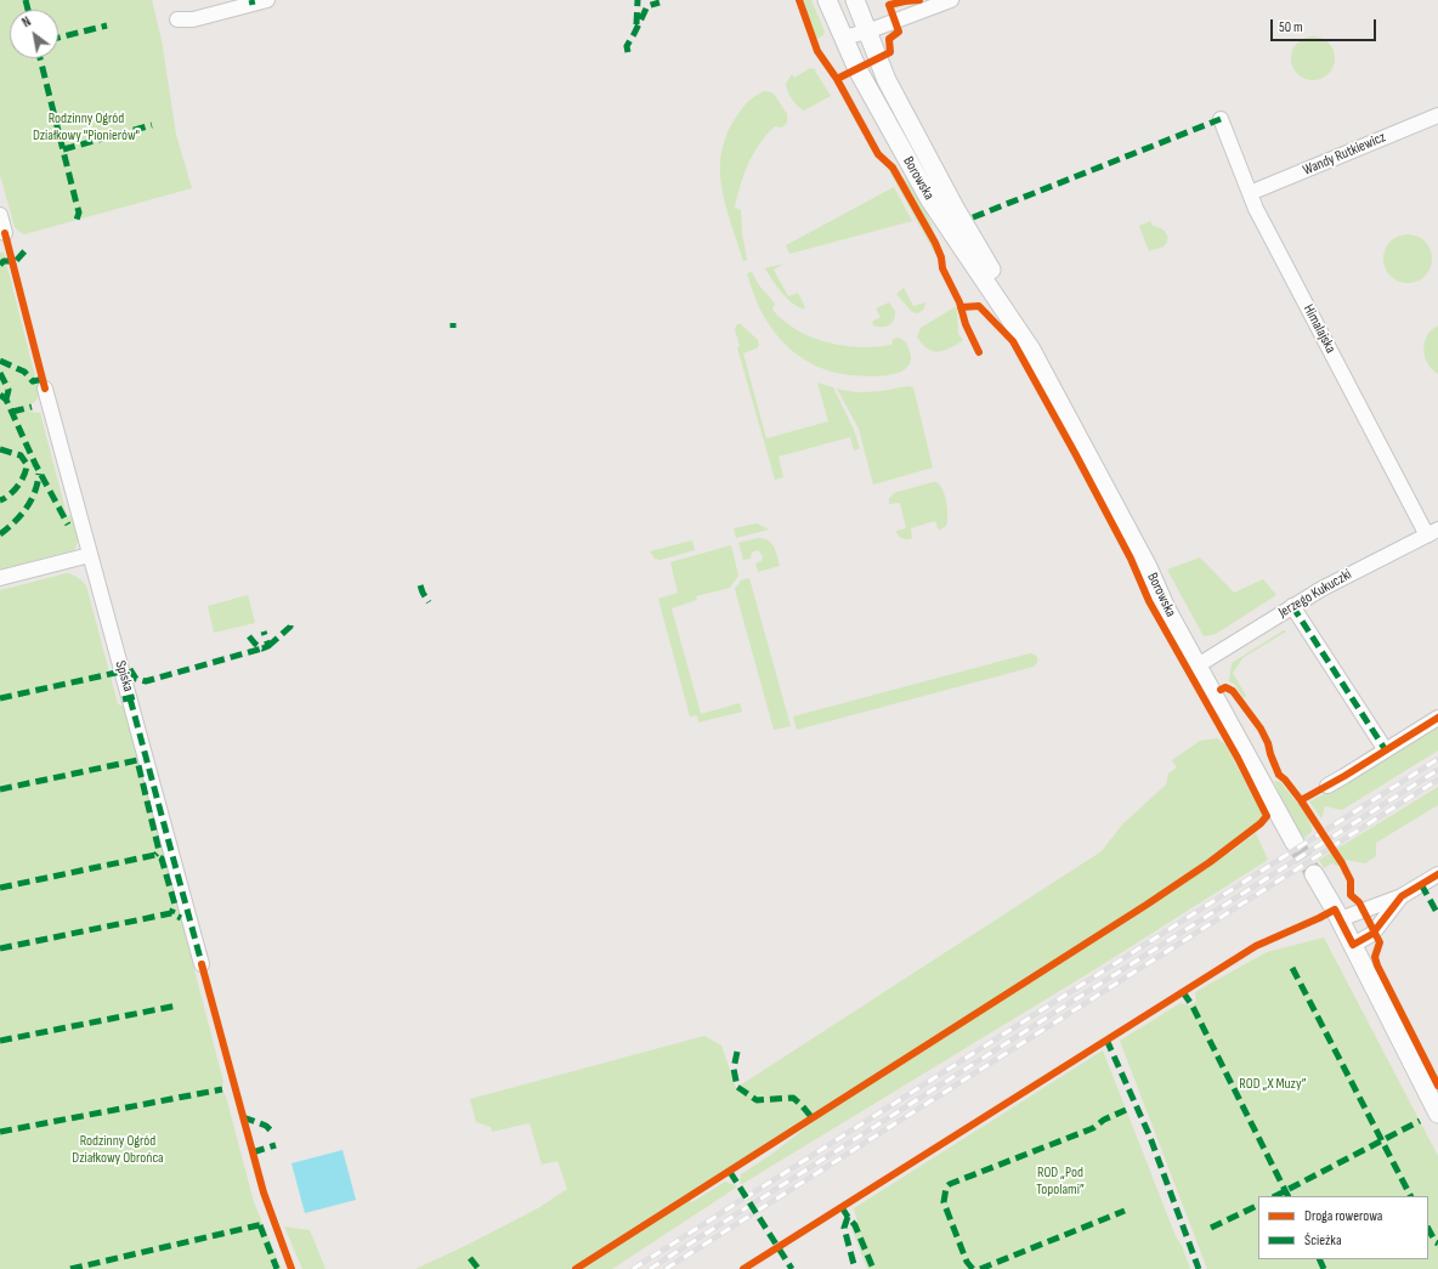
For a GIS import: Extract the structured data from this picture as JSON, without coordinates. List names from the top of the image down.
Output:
{
  "streets": {
    "street": [
      "Wandy Rutkiewicz",
      "Borowska",
      "Himalajska",
      "Jerzego Kukuczki",
      "Spiska"
    ]
  },
  "crossings": [
    ["Wandy Rutkiewicz", "Himalajska"],
    ["Borowska", "Jerzego Kukuczki"],
    ["Himalajska", "Jerzego Kukuczki"]
  ],
  "parks": [
    "Rodzinny Ogród Działkowy \"Pionierów\"",
    "ROD „X Muzy”",
    "Rodzinny Ogród Działkowy Obrońca",
    "ROD „Pod Topolami”"
  ],
  "legend": ["Droga rowerowa", "Ścieżka"],
  "scale_bar": "50 m",
  "north": "top left"
}
